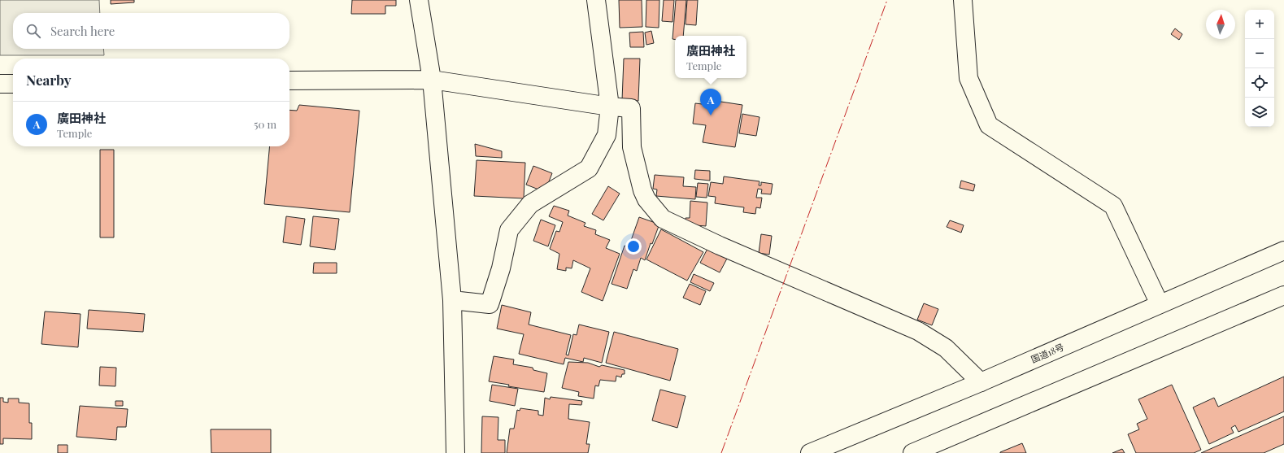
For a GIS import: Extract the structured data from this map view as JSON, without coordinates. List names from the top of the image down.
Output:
{
  "streets": {
    "main road": ["国道18号"]
  },
  "north": "top",
  "page": {
    "map_buttons": ["+", "−"],
    "search": "Search here",
    "popup": ["廣田神社", "Temple"],
    "heading": "Nearby",
    "pins": "A",
    "list": [
      {
        "mark": "A",
        "name": "廣田神社",
        "note": "Temple",
        "value": "50 m"
      }
    ]
  }
}
